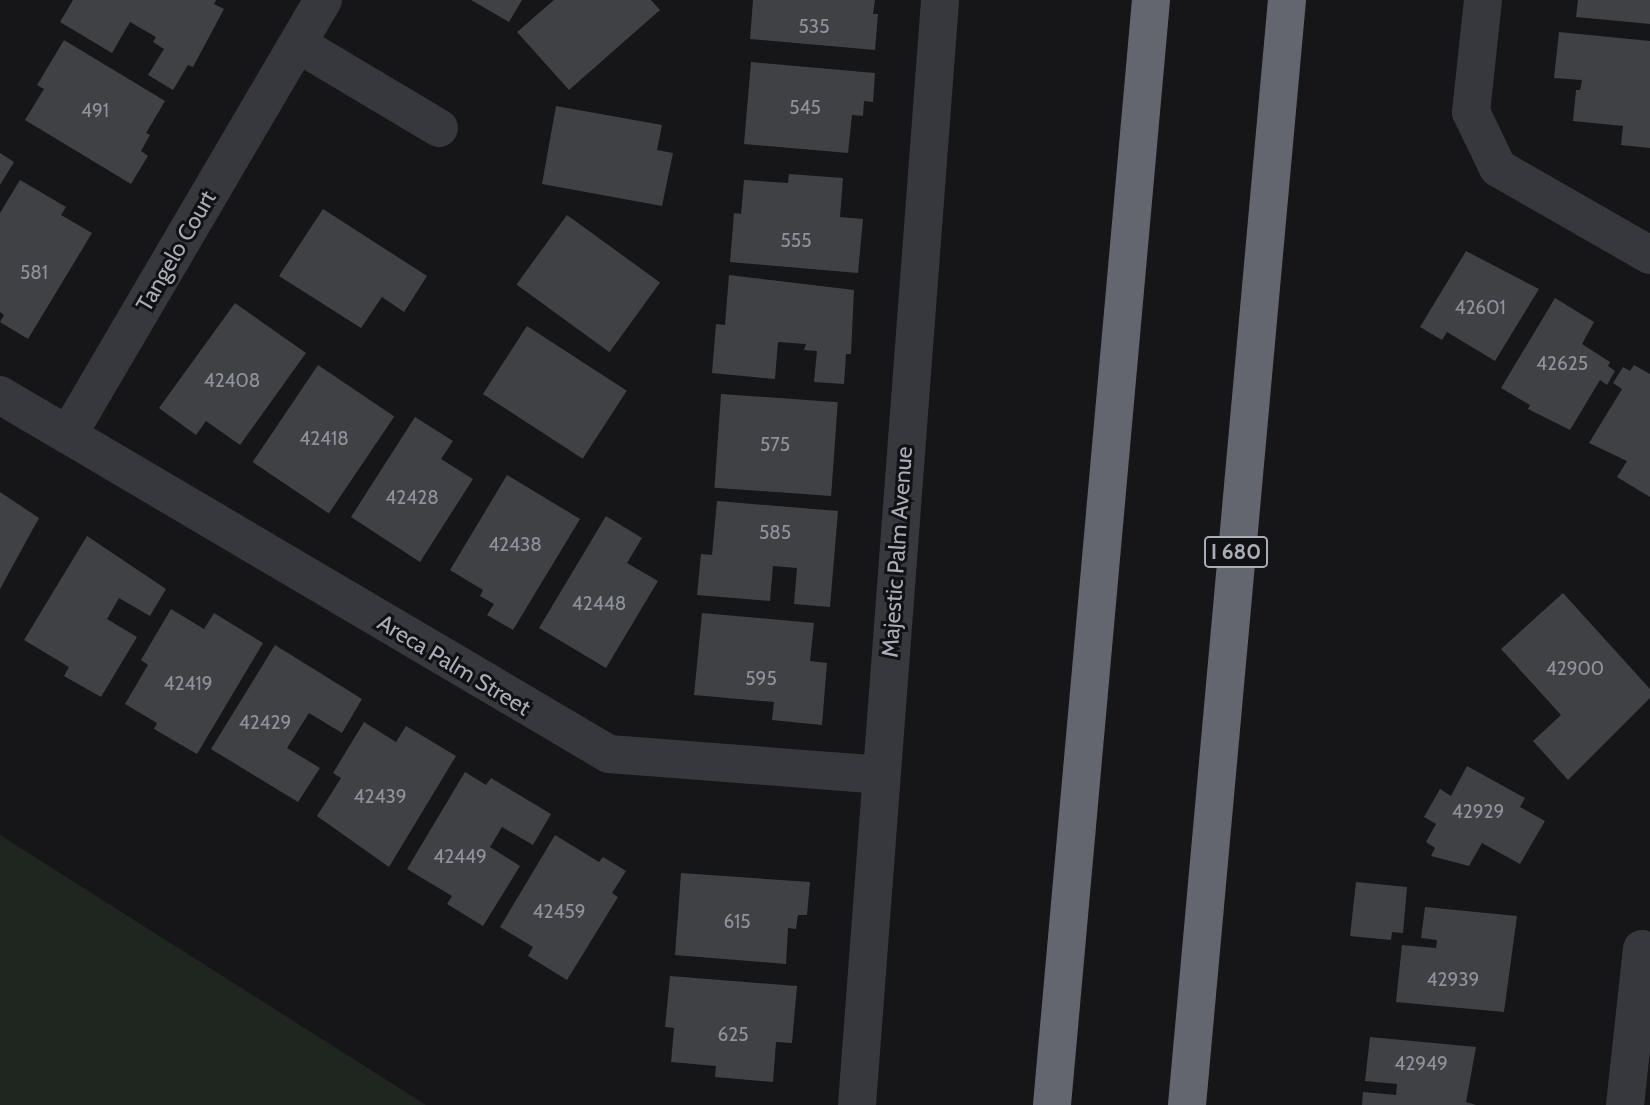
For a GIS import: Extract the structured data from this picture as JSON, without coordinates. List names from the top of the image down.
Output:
{
  "streets": {
    "highway": ["I 680"],
    "street": ["Tangelo Court", "Majestic Palm Avenue", "Areca Palm Street"]
  },
  "crossings": [
    ["Tangelo Court", "Areca Palm Street"],
    ["Majestic Palm Avenue", "Areca Palm Street"]
  ],
  "house_numbers": [
    "535",
    "545",
    "491",
    "555",
    "581",
    "42601",
    "42625",
    "42408",
    "42418",
    "575",
    "42428",
    "585",
    "42438",
    "42448",
    "42900",
    "595",
    "42419",
    "42429",
    "42439",
    "42929",
    "42449",
    "42459",
    "615",
    "42939",
    "625",
    "42949"
  ]
}
